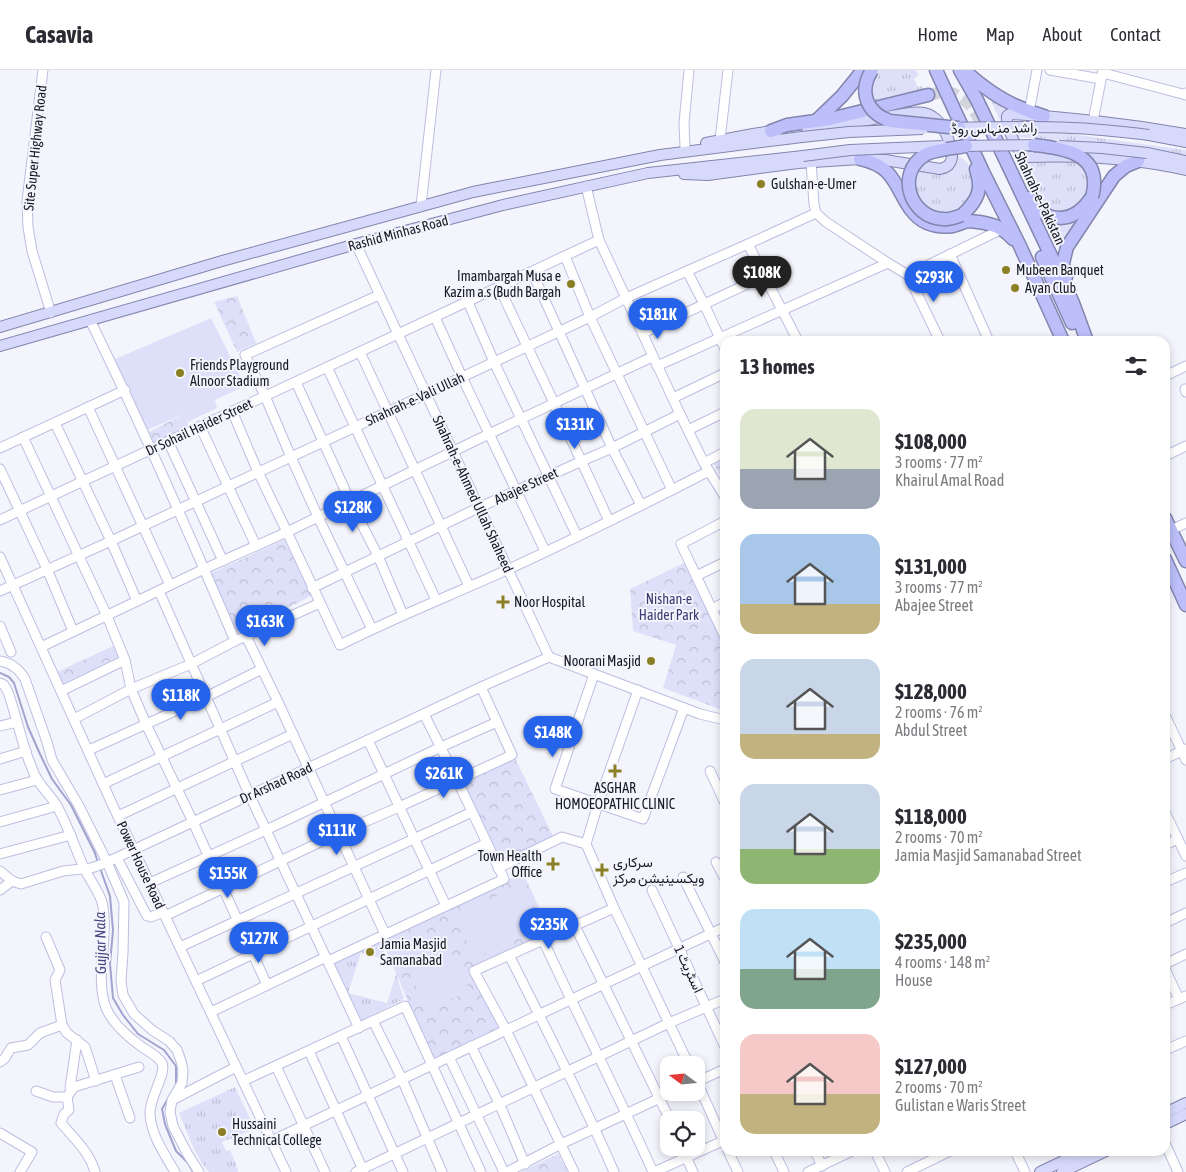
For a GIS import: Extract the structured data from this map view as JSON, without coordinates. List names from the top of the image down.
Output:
{
  "streets": {
    "highway": ["Shahrah-e-Pakistan"],
    "main road": ["راشد منہاس روڈ", "Rashid Minhas Road"],
    "street": [
      "Site Super Highway Road",
      "Shahrah-e-Vali Ullah",
      "Dr Sohail Haider Street",
      "Abajee Street",
      "Shahrah-e-Ahmed Ullah Shaheed",
      "Dr Arshad Road",
      "Power House Road",
      "اسٹریٹ 1"
    ]
  },
  "crossings": [
    ["راشد منہاس روڈ", "Rashid Minhas Road"],
    ["Site Super Highway Road", "Rashid Minhas Road"],
    ["Rashid Minhas Road", "Shahrah-e-Ahmed Ullah Shaheed"],
    ["Shahrah-e-Vali Ullah", "Shahrah-e-Ahmed Ullah Shaheed"],
    ["Shahrah-e-Vali Ullah", "Power House Road"],
    ["Dr Sohail Haider Street", "Shahrah-e-Ahmed Ullah Shaheed"],
    ["Abajee Street", "Shahrah-e-Ahmed Ullah Shaheed"],
    ["Shahrah-e-Ahmed Ullah Shaheed", "Dr Arshad Road"],
    ["Dr Arshad Road", "Power House Road"]
  ],
  "water": ["Gujjar Nala"],
  "parks": ["Nishan-e Haider Park"],
  "places": {
    "other": [
      "Gulshan-e-Umer",
      "Mubeen Banquet",
      "Imambargah Musa e Kazim a.s (Budh Bargah",
      "Ayan Club",
      "Friends Playground Alnoor Stadium",
      "Noorani Masjid",
      "Jamia Masjid Samanabad",
      "Hussaini Technical College"
    ],
    "health": [
      "Noor Hospital",
      "ASGHAR HOMOEOPATHIC CLINIC",
      "Town Health Office",
      "سرکاری ویکسینیشن مرکز"
    ]
  },
  "north": "left",
  "page": {
    "header": "Casavia",
    "nav": [
      "Home",
      "Map",
      "About",
      "Contact"
    ],
    "price": [
      "$108K",
      "$293K",
      "$181K",
      "$131K",
      "$128K",
      "$163K",
      "$118K",
      "$148K",
      "$261K",
      "$111K",
      "$155K",
      "$235K",
      "$127K"
    ],
    "heading": "13 homes",
    "list": [
      {
        "name": "$108,000",
        "note": "3 rooms · 77 m² · Khairul Amal Road"
      },
      {
        "name": "$131,000",
        "note": "3 rooms · 77 m² · Abajee Street"
      },
      {
        "name": "$128,000",
        "note": "2 rooms · 76 m² · Abdul Street"
      },
      {
        "name": "$118,000",
        "note": "2 rooms · 70 m² · Jamia Masjid Samanabad Street"
      },
      {
        "name": "$235,000",
        "note": "4 rooms · 148 m² · House"
      },
      {
        "name": "$127,000",
        "note": "2 rooms · 70 m² · Gulistan e Waris Street"
      }
    ]
  }
}
